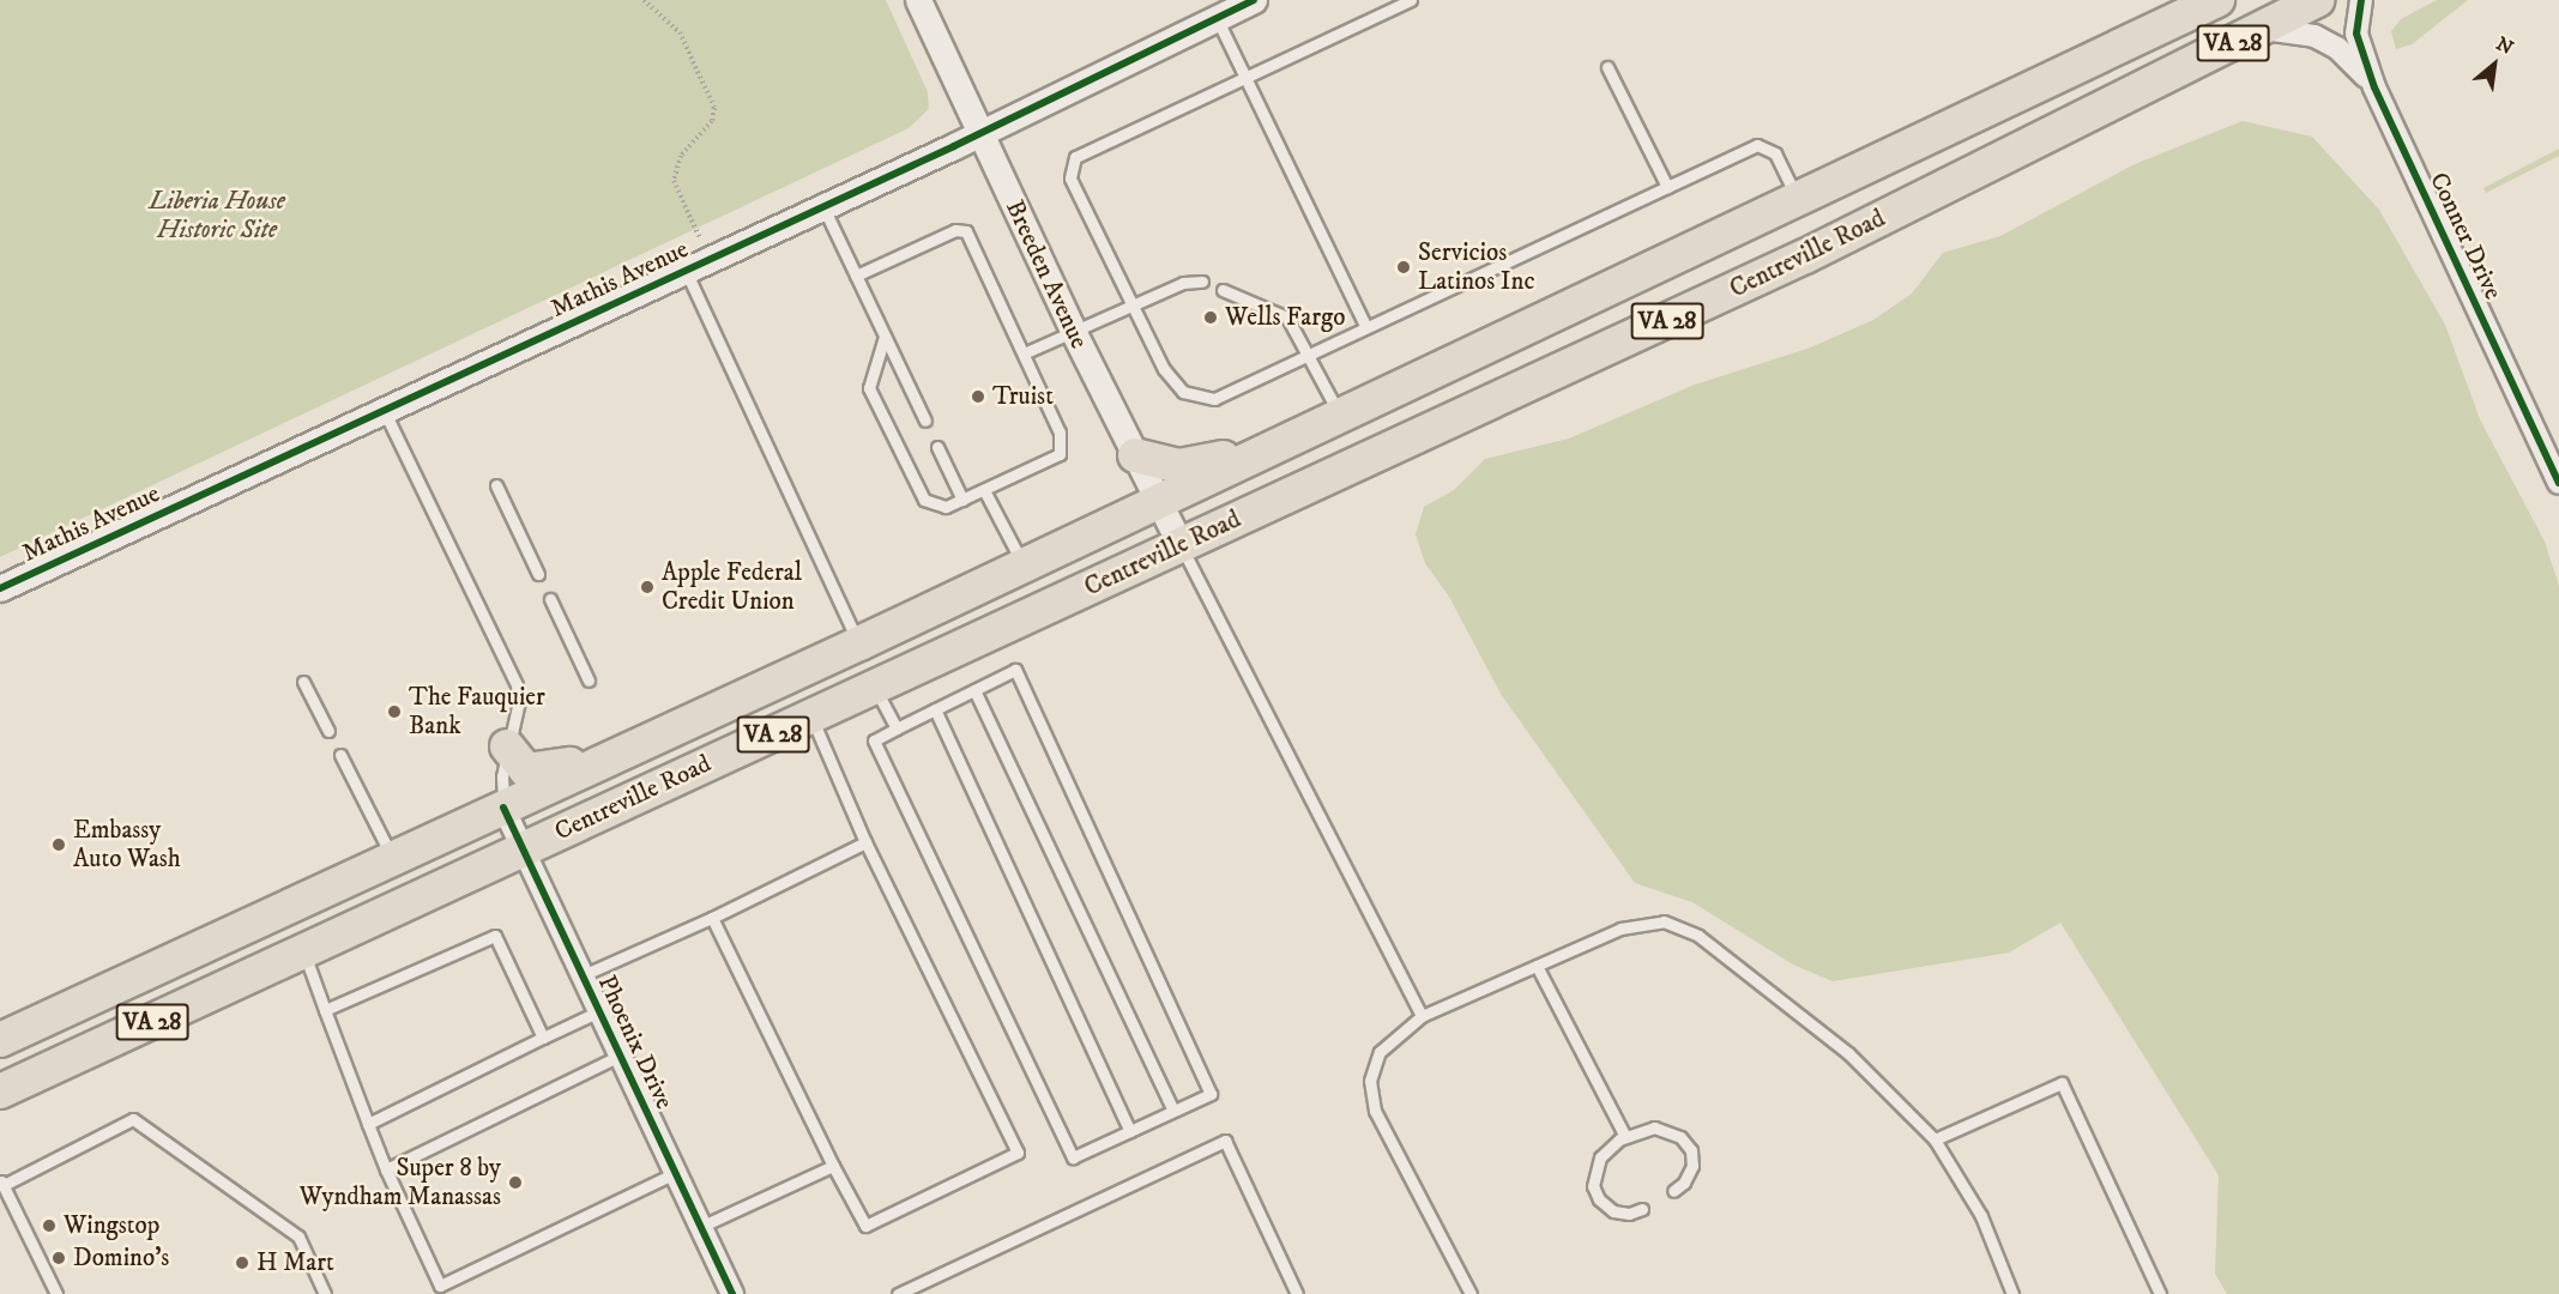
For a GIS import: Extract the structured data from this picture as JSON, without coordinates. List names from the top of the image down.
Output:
{
  "streets": {
    "highway": ["VA 28", "Centreville Road"],
    "street": [
      "Conner Drive",
      "Breeden Avenue",
      "Mathis Avenue",
      "Phoenix Drive"
    ]
  },
  "crossings": [
    ["Conner Drive", "Centreville Road"],
    ["Centreville Road", "Breeden Avenue"],
    ["Centreville Road", "Phoenix Drive"],
    ["Breeden Avenue", "Mathis Avenue"]
  ],
  "parks": ["Liberia House Historic Site"],
  "places": [
    "Servicios Latinos Inc",
    "Wells Fargo",
    "Truist",
    "Apple Federal Credit Union",
    "The Fauquier Bank",
    "Embassy Auto Wash",
    "Super 8 by Wyndham Manassas",
    "Wingstop",
    "Domino's",
    "H Mart"
  ],
  "north": "top right"
}
